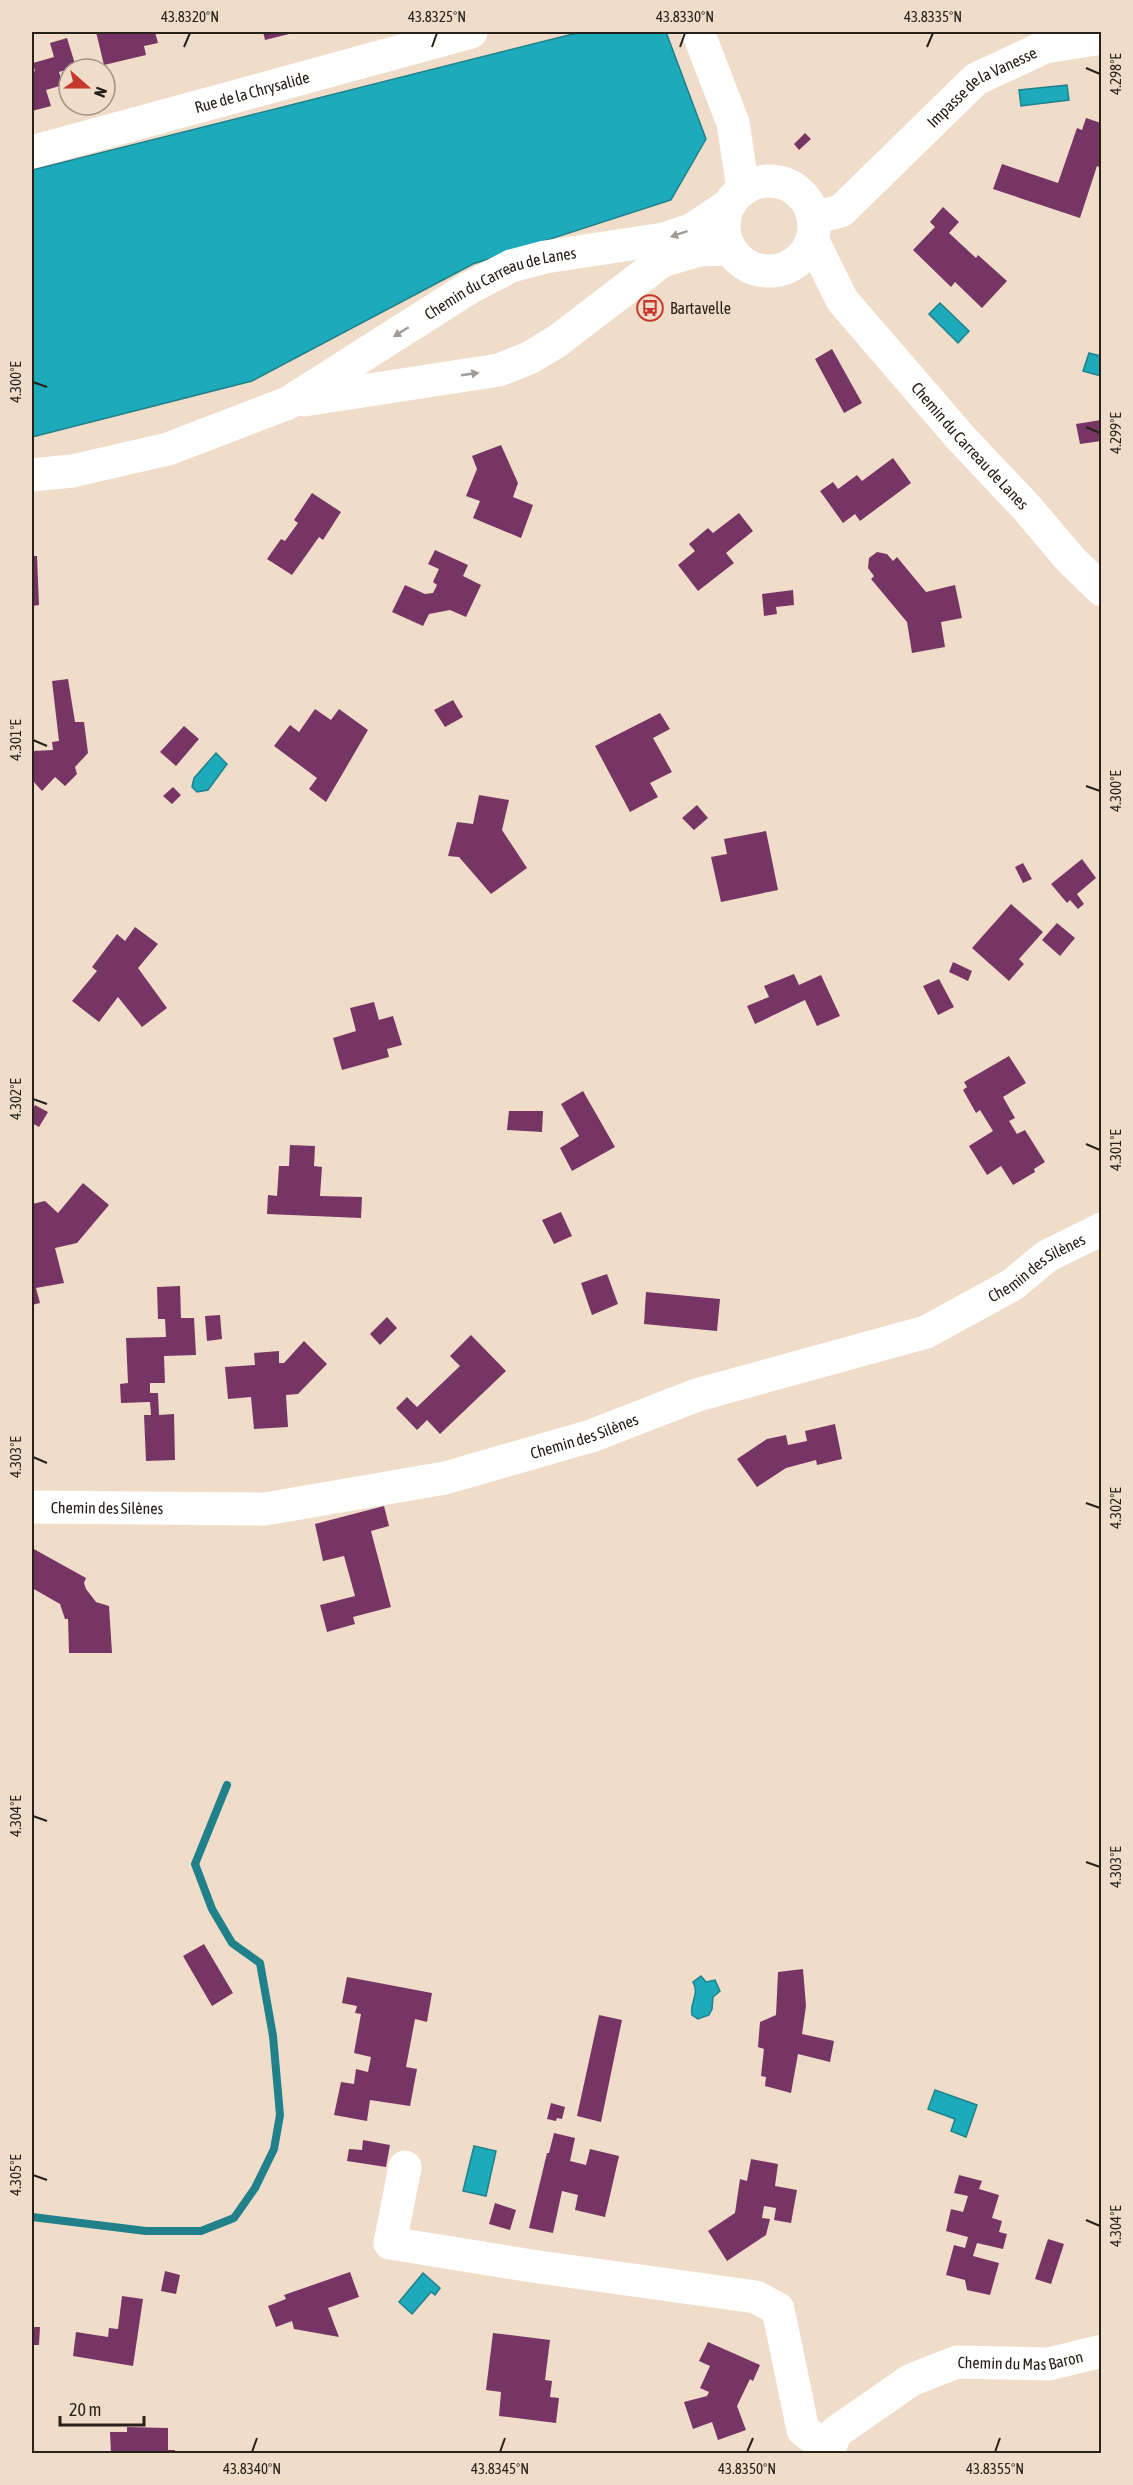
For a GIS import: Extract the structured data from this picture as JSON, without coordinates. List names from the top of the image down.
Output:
{
  "streets": {
    "street": [
      "Impasse de la Vanesse",
      "Rue de la Chrysalide",
      "Chemin du Carreau de Lanes",
      "Chemin des Silènes",
      "Chemin du Mas Baron"
    ]
  },
  "crossings": [
    ["Impasse de la Vanesse", "Chemin du Carreau de Lanes"]
  ],
  "places": {
    "bus stop": ["Bartavelle"]
  },
  "scale_bar": "20 m",
  "north": "right",
  "coordinates": [
    "43.8320°N",
    "43.8325°N",
    "43.8330°N",
    "43.8335°N",
    "4.298°E",
    "4.300°E",
    "4.299°E",
    "4.301°E",
    "4.302°E",
    "4.303°E",
    "4.304°E",
    "4.305°E",
    "43.8340°N",
    "43.8345°N",
    "43.8350°N",
    "43.8355°N"
  ]
}
